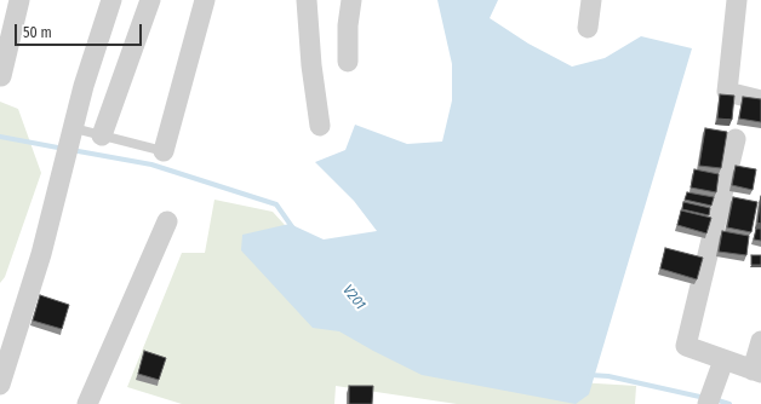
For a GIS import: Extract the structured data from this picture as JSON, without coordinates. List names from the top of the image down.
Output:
{
  "water": ["V201"],
  "scale_bar": "50 m"
}
